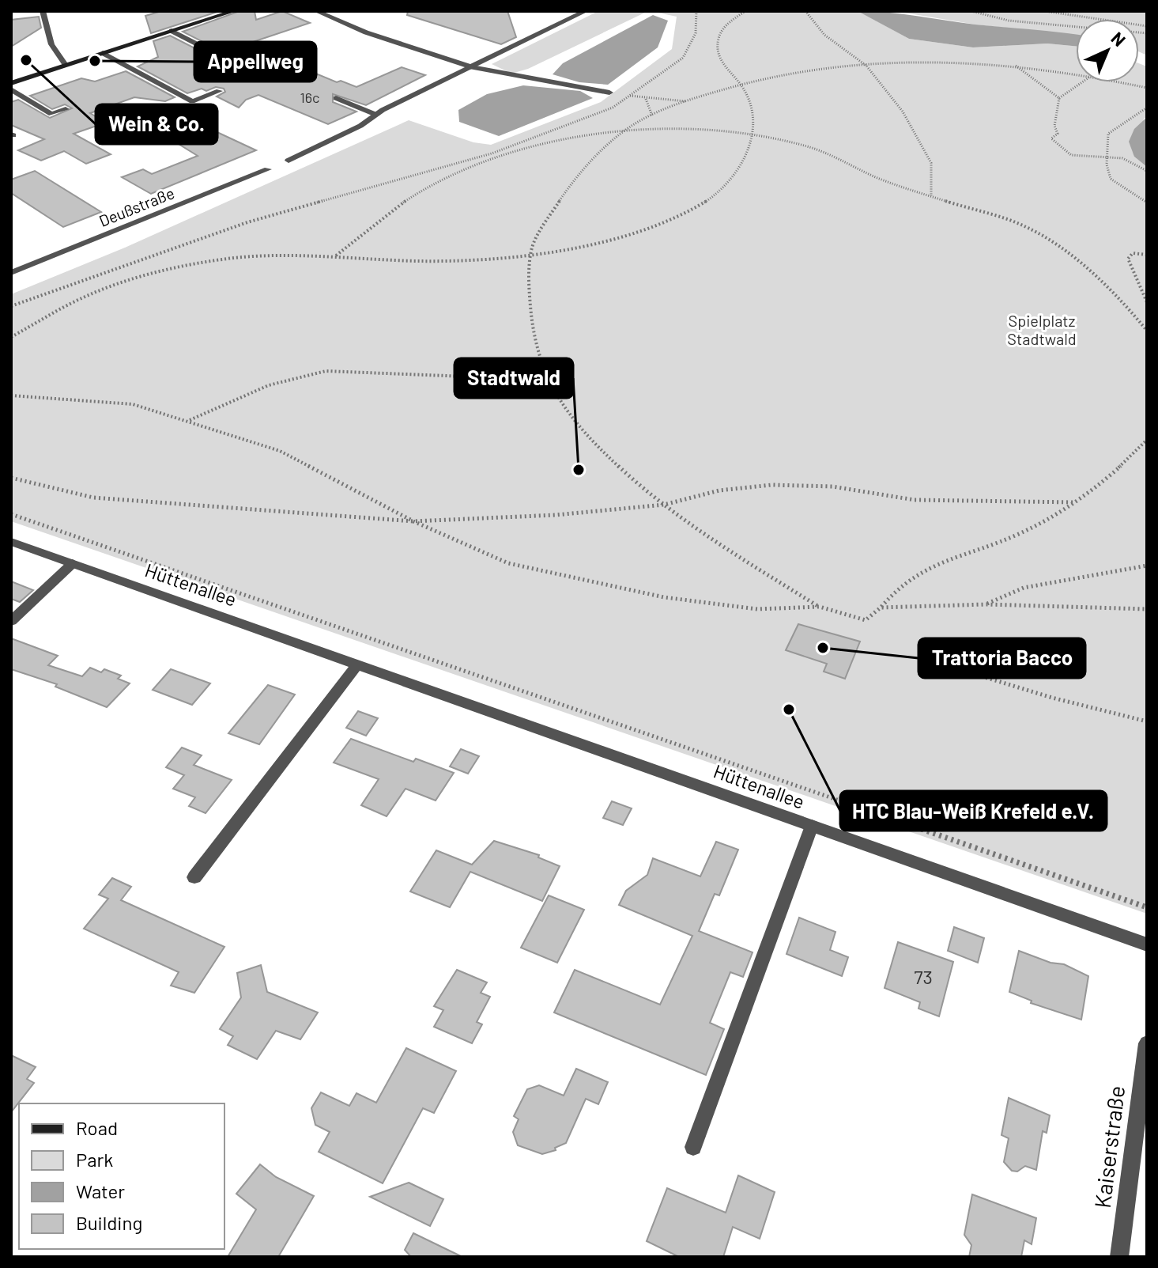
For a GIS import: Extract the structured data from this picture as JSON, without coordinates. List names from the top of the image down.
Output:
{
  "streets": {
    "street": ["Deußstraße", "Hüttenallee", "Kaiserstraße"]
  },
  "parks": ["Spielplatz Stadtwald"],
  "places": [
    "Wein & Co.",
    "Appellweg",
    "Stadtwald",
    "Trattoria Bacco",
    "HTC Blau-Weiß Krefeld e.V."
  ],
  "house_numbers": ["16c", "73"],
  "legend": [
    "Road",
    "Park",
    "Water",
    "Building"
  ],
  "north": "top right"
}
